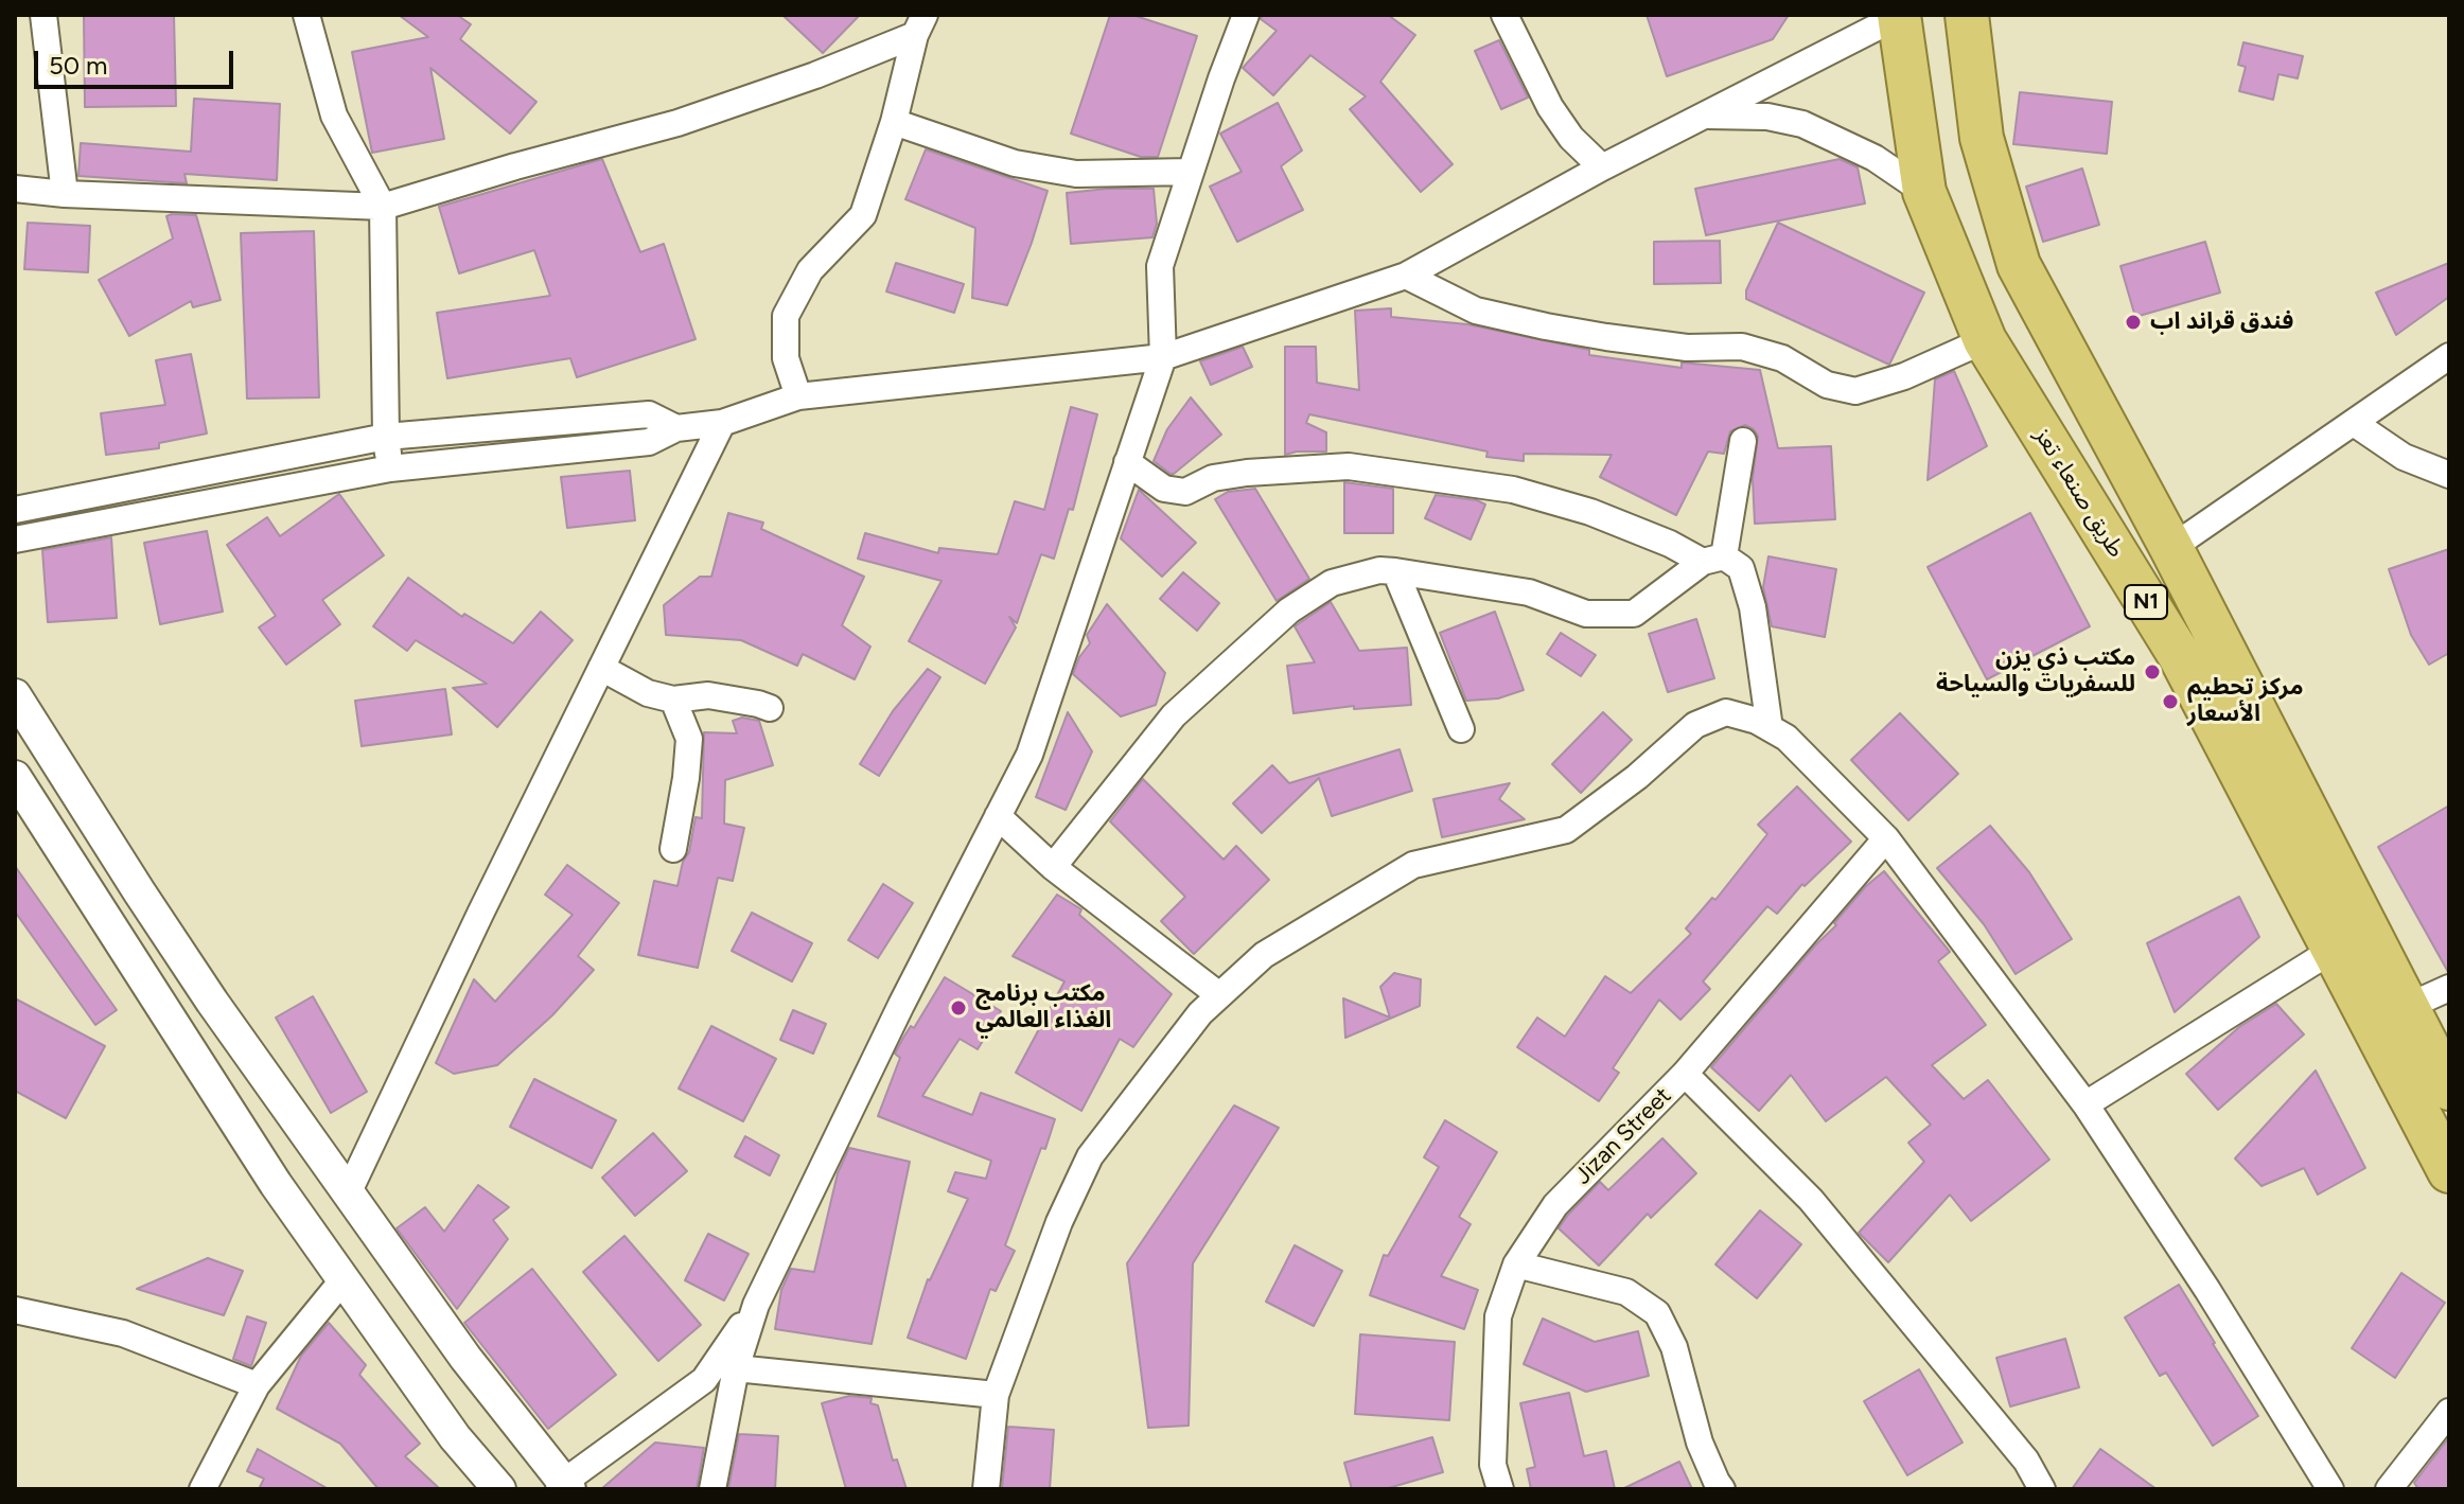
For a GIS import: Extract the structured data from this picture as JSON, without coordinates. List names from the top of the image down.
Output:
{
  "streets": {
    "highway": ["طريق صنعاء تعز", "N1"],
    "street": ["Jizan Street"]
  },
  "places": [
    "فندق قراند اب",
    "مكتب ذي يزن للسفريات والسياحة",
    "مركز تحطيم الأسعار",
    "مكتب برنامج الغذاء العالمي"
  ],
  "scale_bar": "50 m"
}
